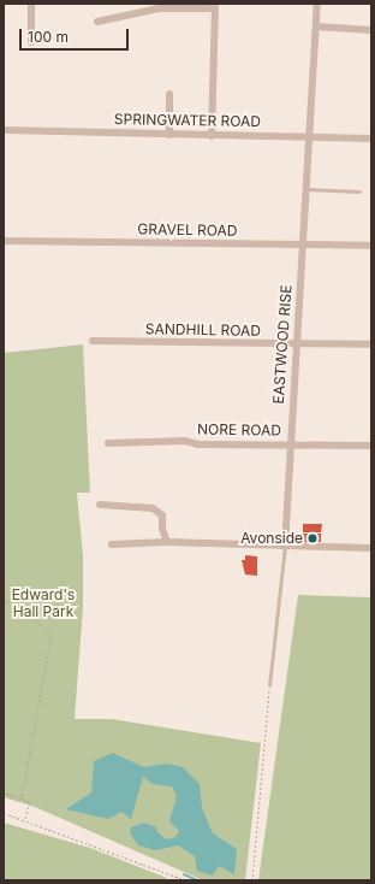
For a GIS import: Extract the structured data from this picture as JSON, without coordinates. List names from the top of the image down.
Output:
{
  "streets": {
    "street": [
      "SPRINGWATER ROAD",
      "GRAVEL ROAD",
      "SANDHILL ROAD",
      "EASTWOOD RISE",
      "NORE ROAD"
    ]
  },
  "crossings": [
    ["SPRINGWATER ROAD", "EASTWOOD RISE"],
    ["GRAVEL ROAD", "EASTWOOD RISE"],
    ["SANDHILL ROAD", "EASTWOOD RISE"],
    ["EASTWOOD RISE", "NORE ROAD"]
  ],
  "parks": ["Edward's Hall Park"],
  "places": ["Avonside"],
  "scale_bar": "100 m"
}
